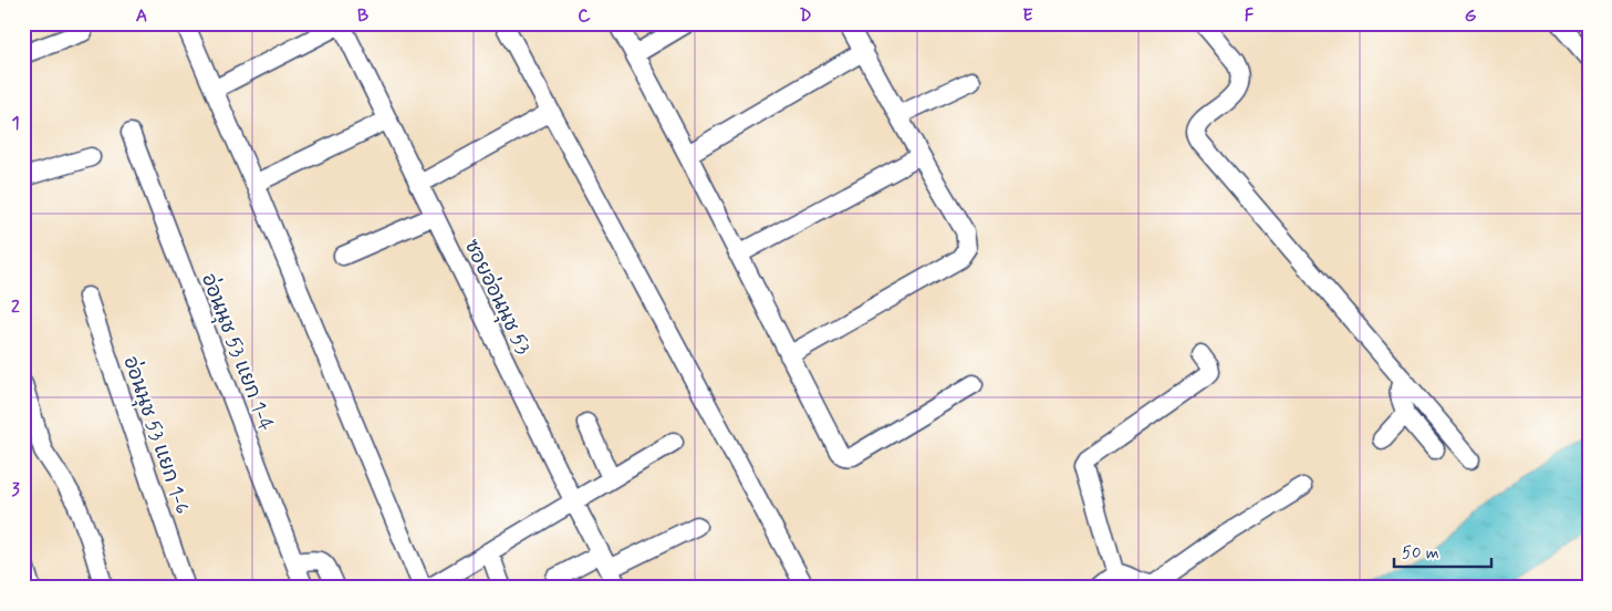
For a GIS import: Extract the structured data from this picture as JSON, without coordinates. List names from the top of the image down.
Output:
{
  "streets": {
    "street": ["ซอยอ่อนนุช 53", "อ่อนนุช 53 แยก 1-4", "อ่อนนุช 53 แยก 1-6"]
  },
  "scale_bar": "50 m",
  "grid": {
    "columns": [
      "A",
      "B",
      "C",
      "D",
      "E",
      "F",
      "G"
    ],
    "rows": ["1", "2", "3"]
  }
}
